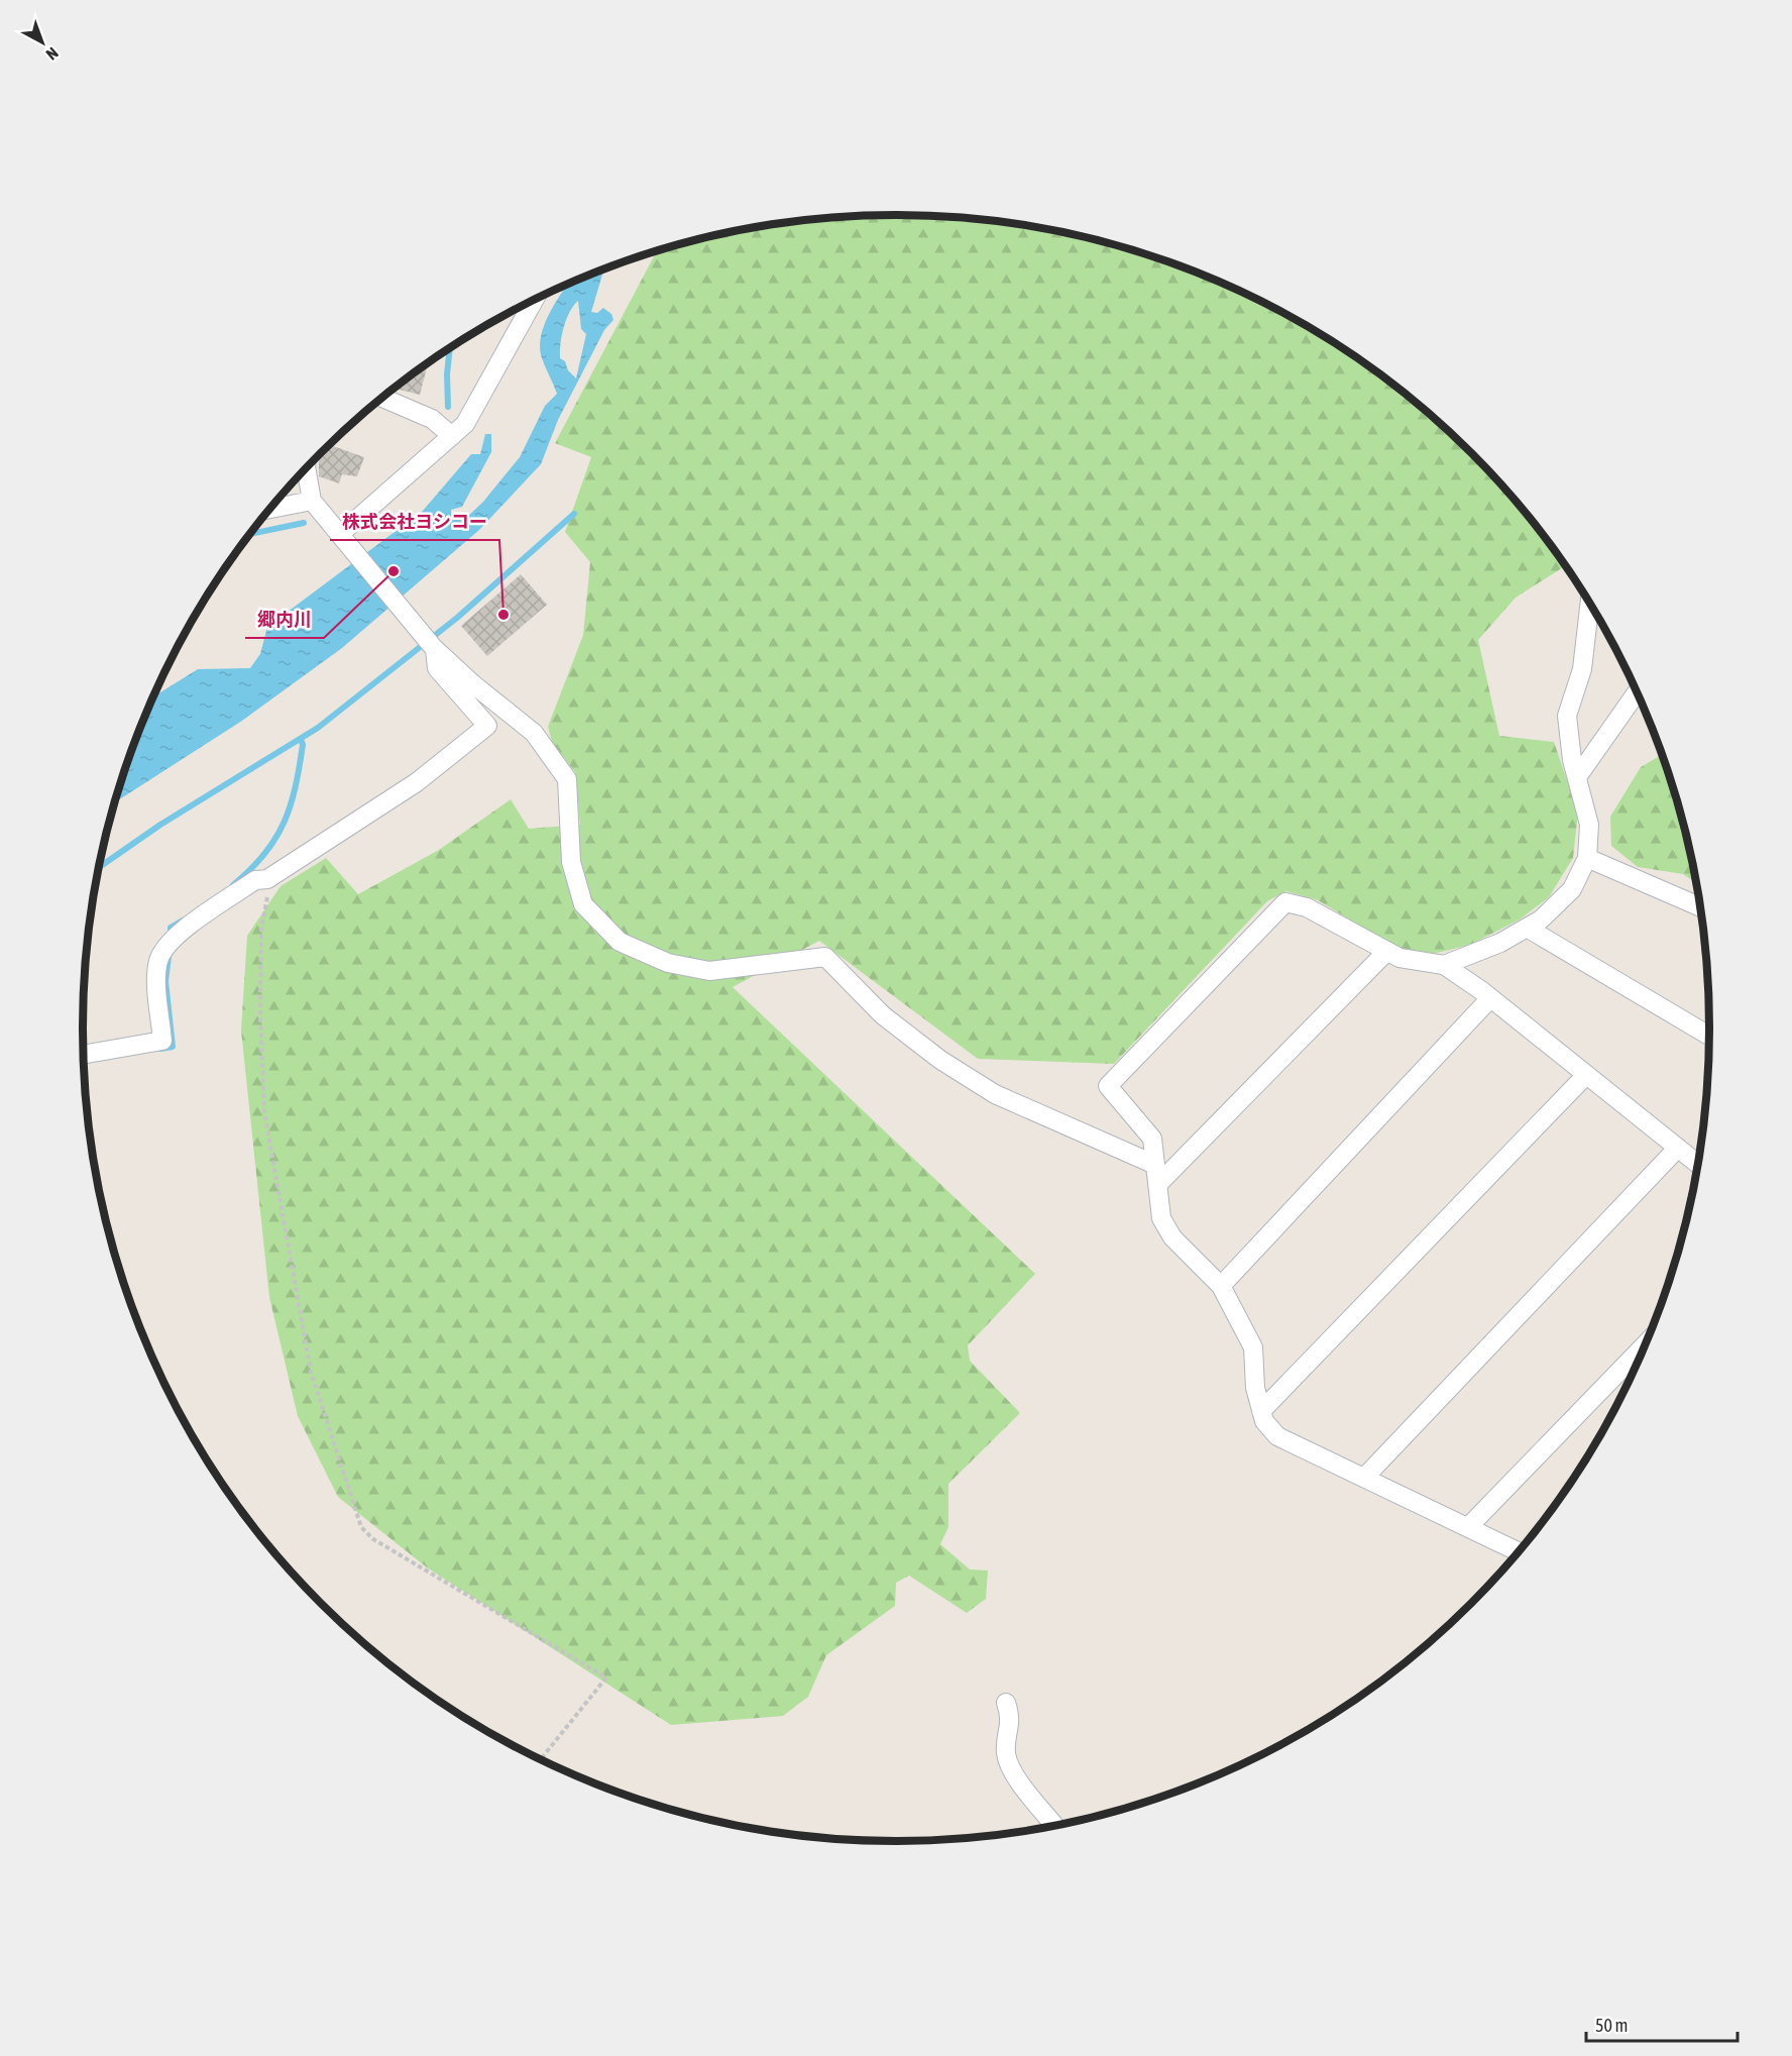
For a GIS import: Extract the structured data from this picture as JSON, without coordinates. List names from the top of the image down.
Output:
{
  "places": ["郷内川", "株式会社ヨシコー"],
  "scale_bar": "50 m",
  "north": "bottom right"
}
